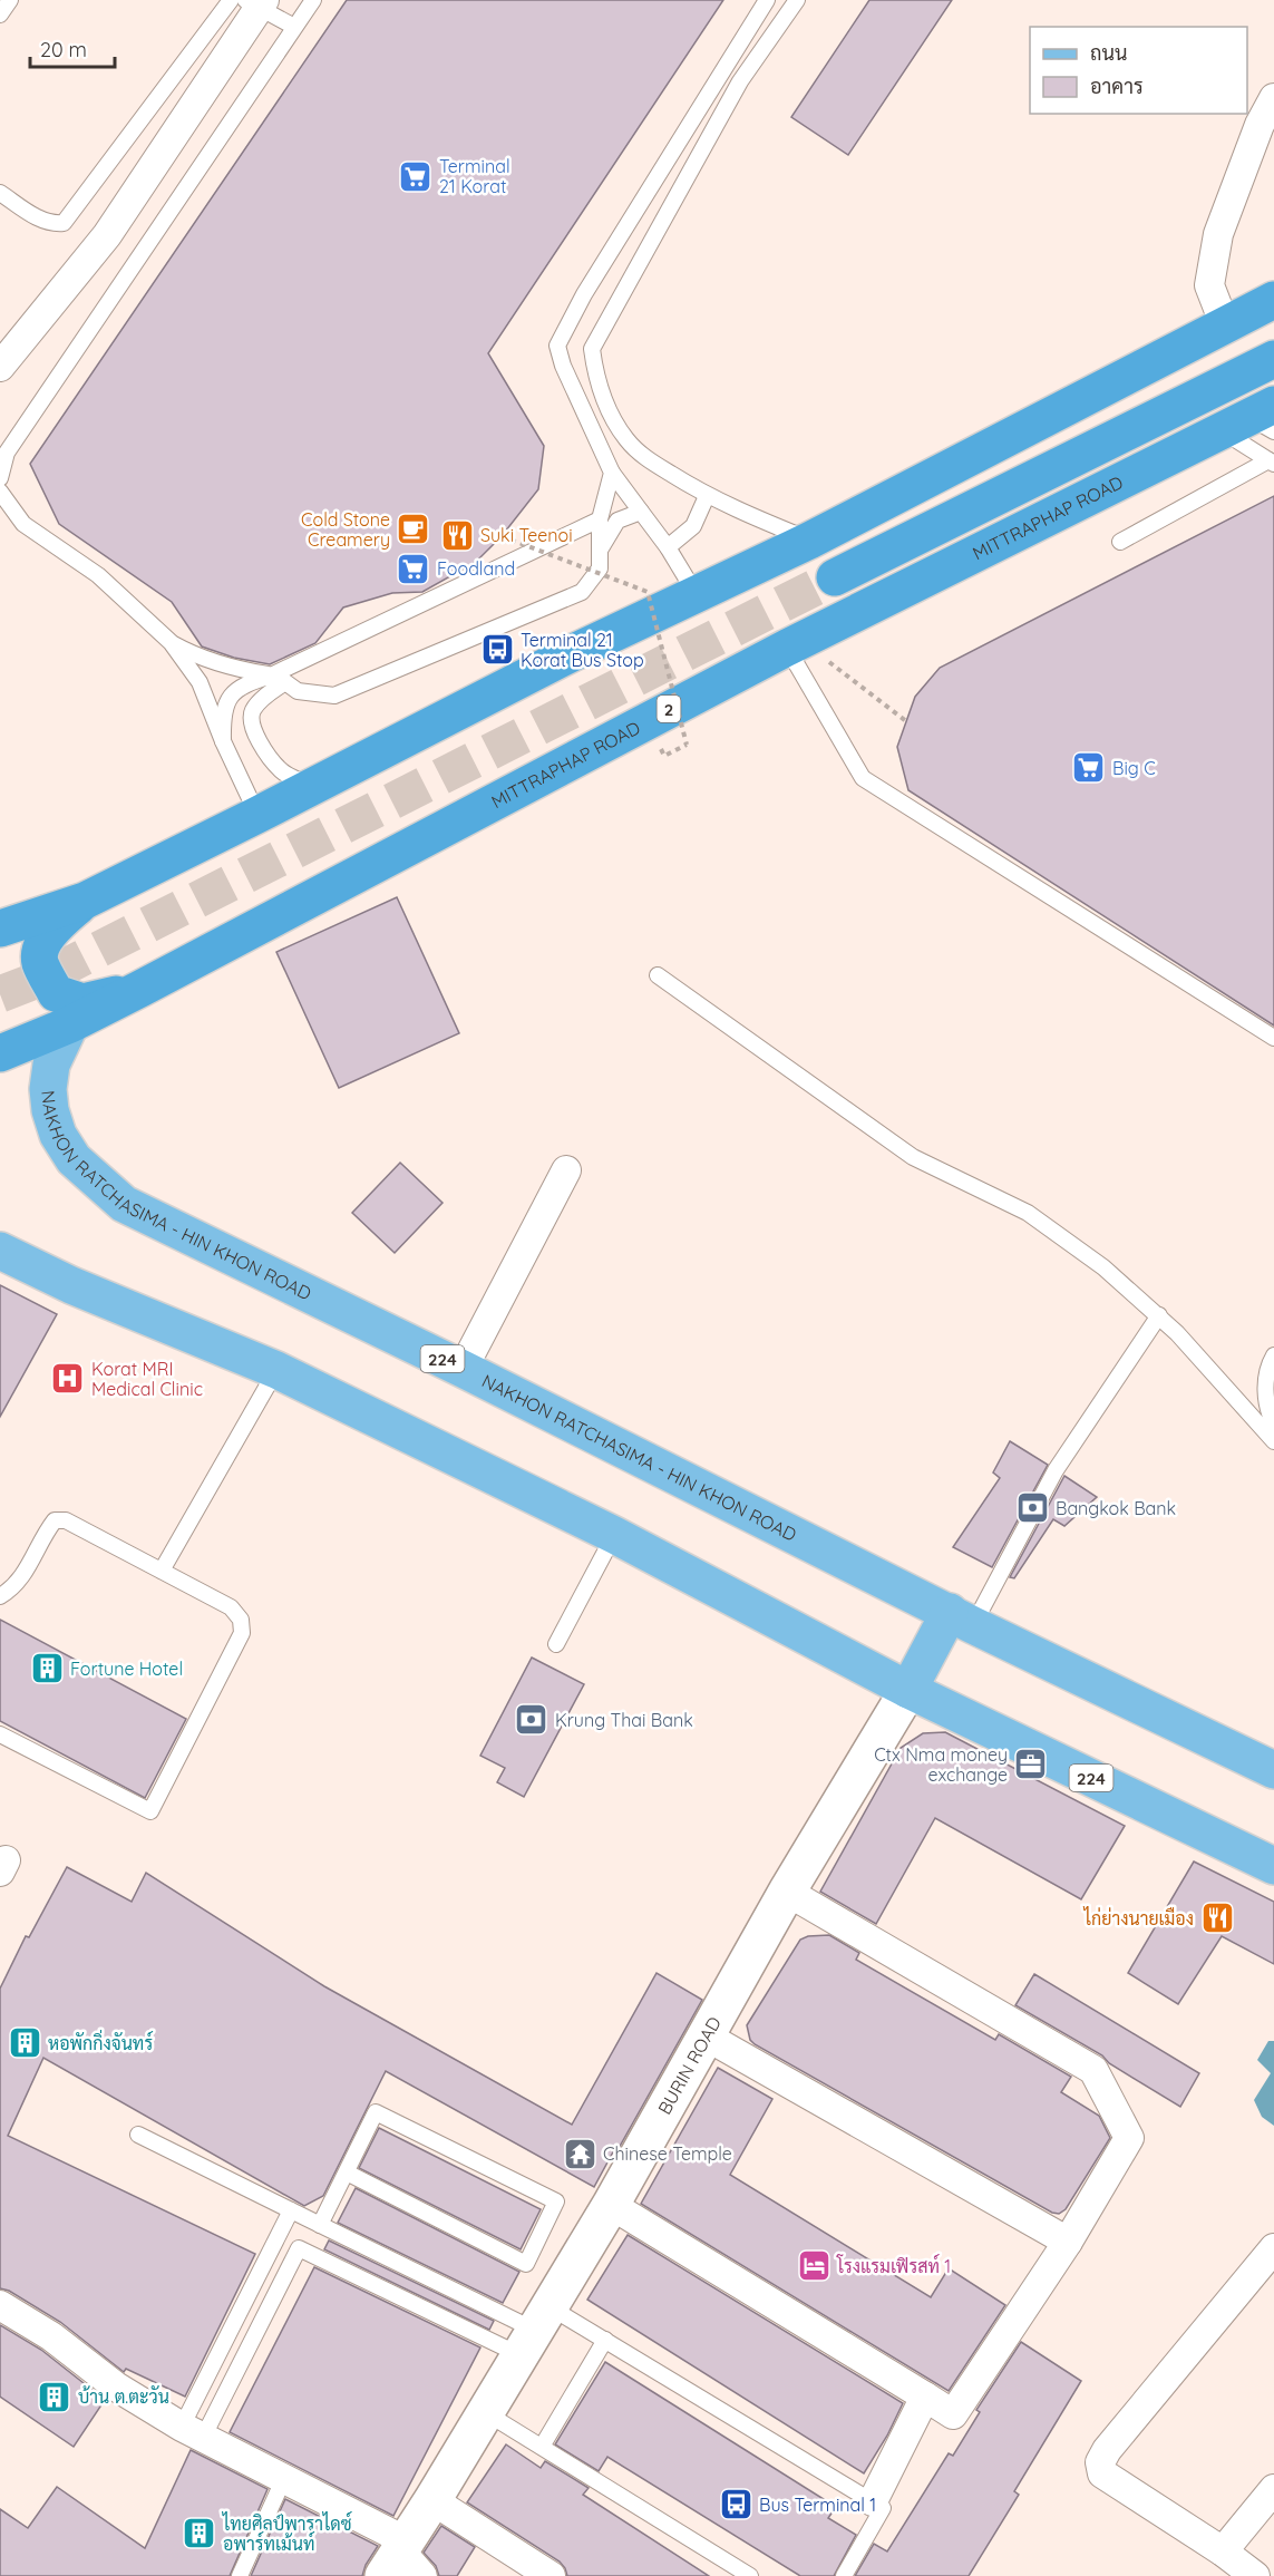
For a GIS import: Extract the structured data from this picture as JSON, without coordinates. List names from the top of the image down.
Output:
{
  "streets": {
    "highway": ["MITTRAPHAP ROAD", "2"],
    "main road": ["NAKHON RATCHASIMA - HIN KHON ROAD", "224"],
    "street": ["BURIN ROAD"]
  },
  "crossings": [
    ["MITTRAPHAP ROAD", "NAKHON RATCHASIMA - HIN KHON ROAD"],
    ["224", "BURIN ROAD"]
  ],
  "places": {
    "supermarket": ["Terminal 21 Korat", "Foodland", "Big C"],
    "cafe": ["Cold Stone Creamery"],
    "restaurant": ["Suki Teenoi", "ไก่ย่างนายเมือง"],
    "bus stop": ["Terminal 21 Korat Bus Stop", "Bus Terminal 1"],
    "hospital": ["Korat MRI Medical Clinic"],
    "bank": ["Bangkok Bank", "Krung Thai Bank"],
    "building": [
      "Fortune Hotel",
      "หอพักกิ่งจันทร์",
      "บ้าน ต.ตะวัน",
      "ไทยศิลป์พาราไดซ์ อพาร์ทเม้นท์"
    ],
    "office": ["Ctx Nma money exchange"],
    "temple": ["Chinese Temple"],
    "hotel": ["โรงแรมเฟิรสท์ 1"]
  },
  "legend": ["ถนน", "อาคาร"],
  "scale_bar": "20 m"
}
